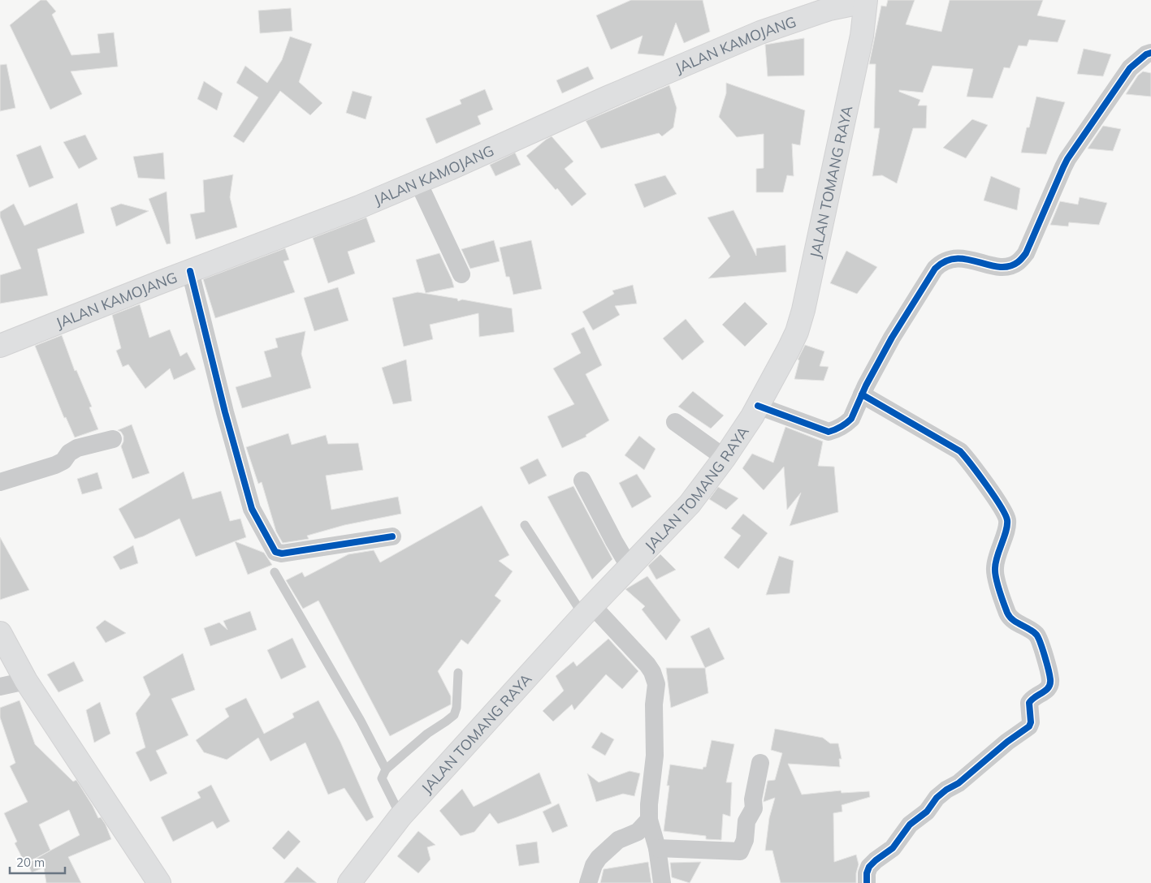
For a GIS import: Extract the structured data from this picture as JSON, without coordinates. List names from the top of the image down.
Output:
{
  "streets": {
    "main road": ["JALAN KAMOJANG", "JALAN TOMANG RAYA"]
  },
  "crossings": [
    ["JALAN KAMOJANG", "JALAN TOMANG RAYA"]
  ],
  "scale_bar": "20 m"
}
